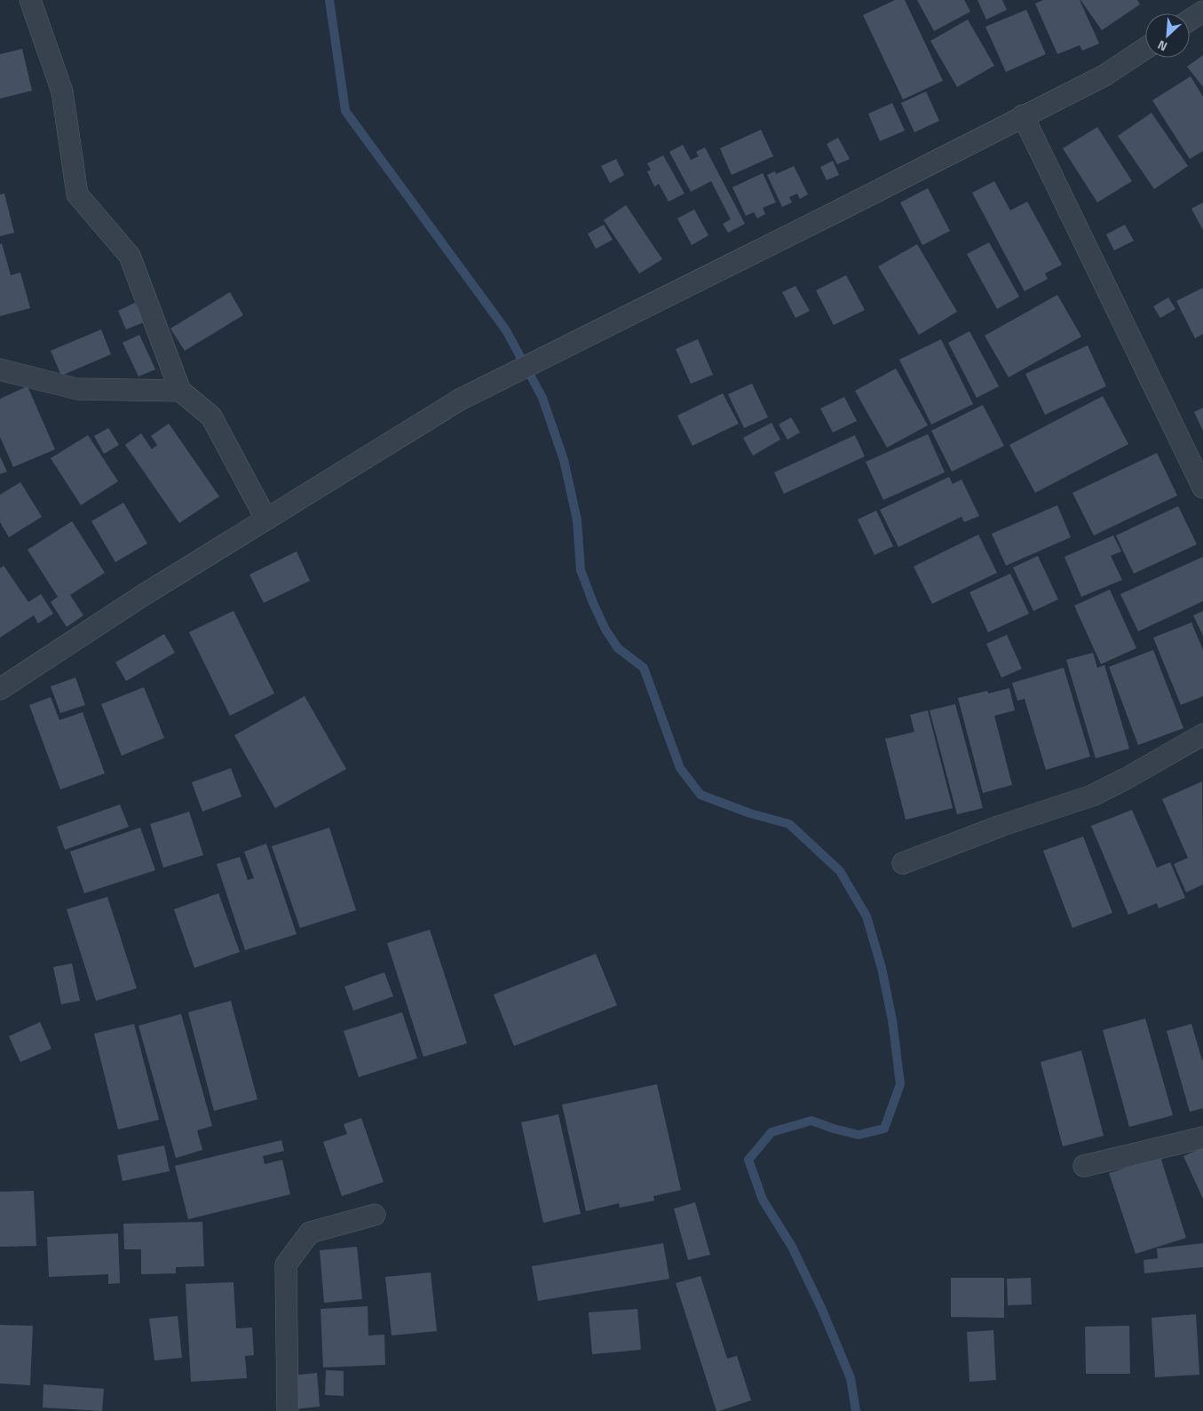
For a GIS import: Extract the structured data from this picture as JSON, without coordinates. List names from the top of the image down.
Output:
{
  "north": "bottom left"
}
